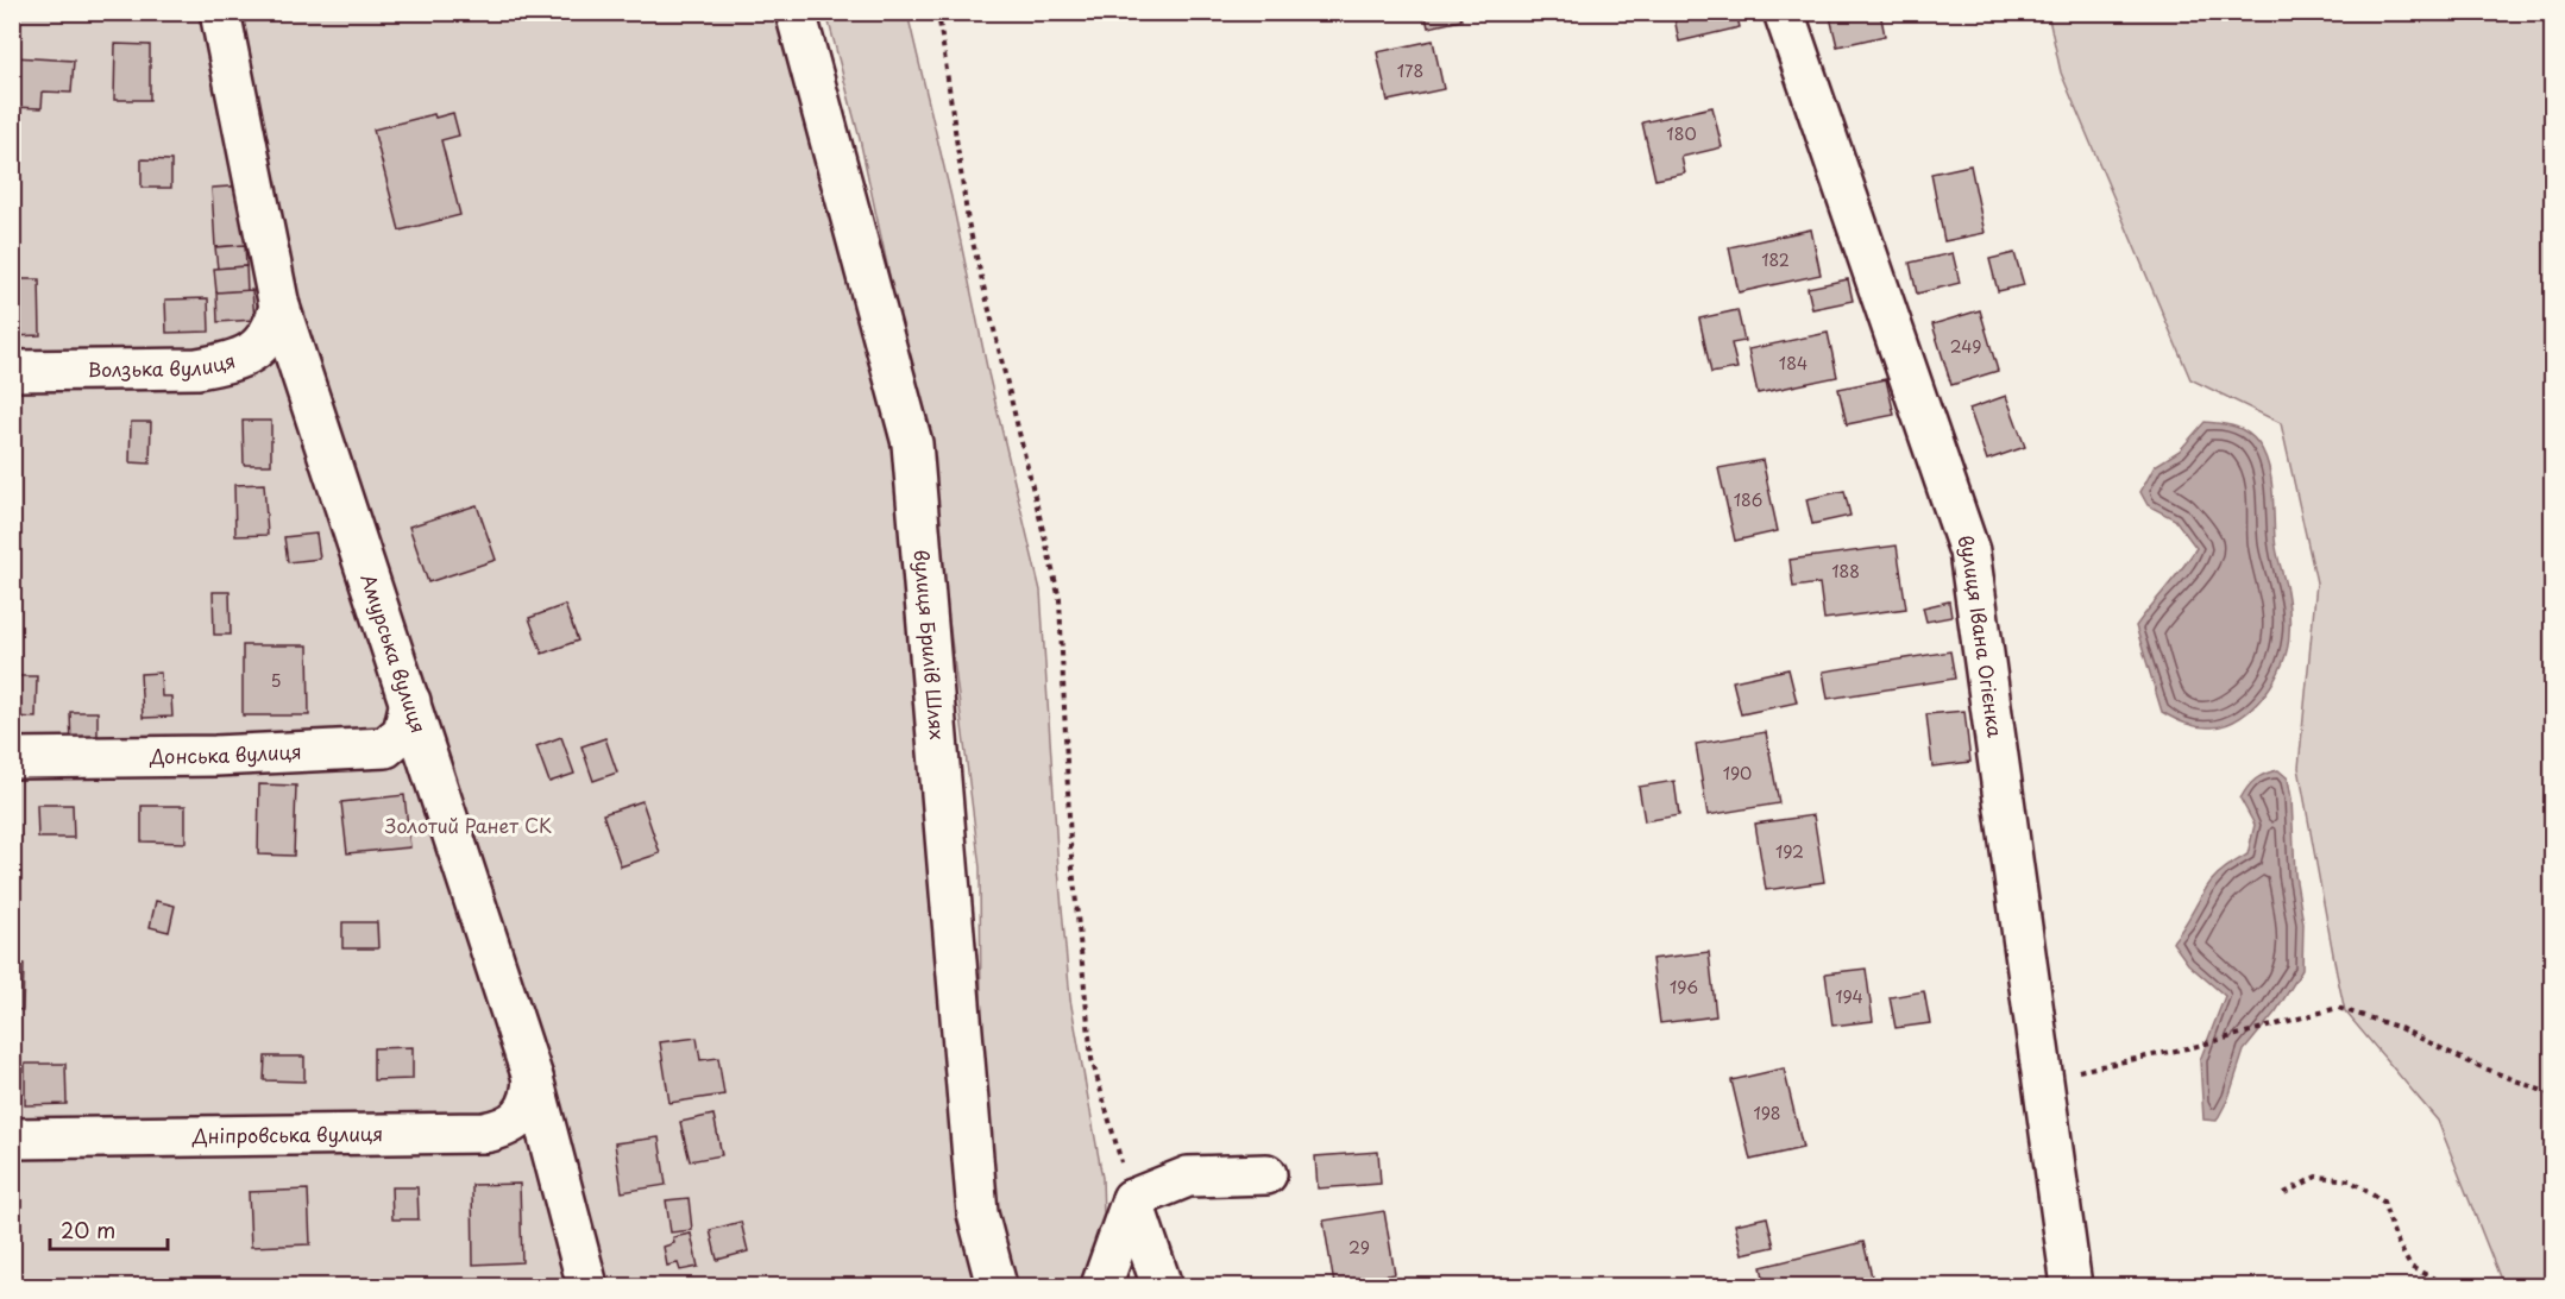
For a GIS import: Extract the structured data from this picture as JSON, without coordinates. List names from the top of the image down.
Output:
{
  "streets": {
    "street": [
      "Волзька вулиця",
      "вулиця Івана Огієнка",
      "вулиця Брилів Шлях",
      "Амурська вулиця",
      "Донська вулиця",
      "Дніпровська вулиця"
    ]
  },
  "crossings": [
    ["Волзька вулиця", "Амурська вулиця"],
    ["Амурська вулиця", "Донська вулиця"],
    ["Амурська вулиця", "Дніпровська вулиця"]
  ],
  "parks": ["Золотий Ранет СК"],
  "house_numbers": [
    "178",
    "180",
    "182",
    "249",
    "184",
    "186",
    "188",
    "5",
    "190",
    "192",
    "196",
    "194",
    "198",
    "29"
  ],
  "scale_bar": "20 m"
}
